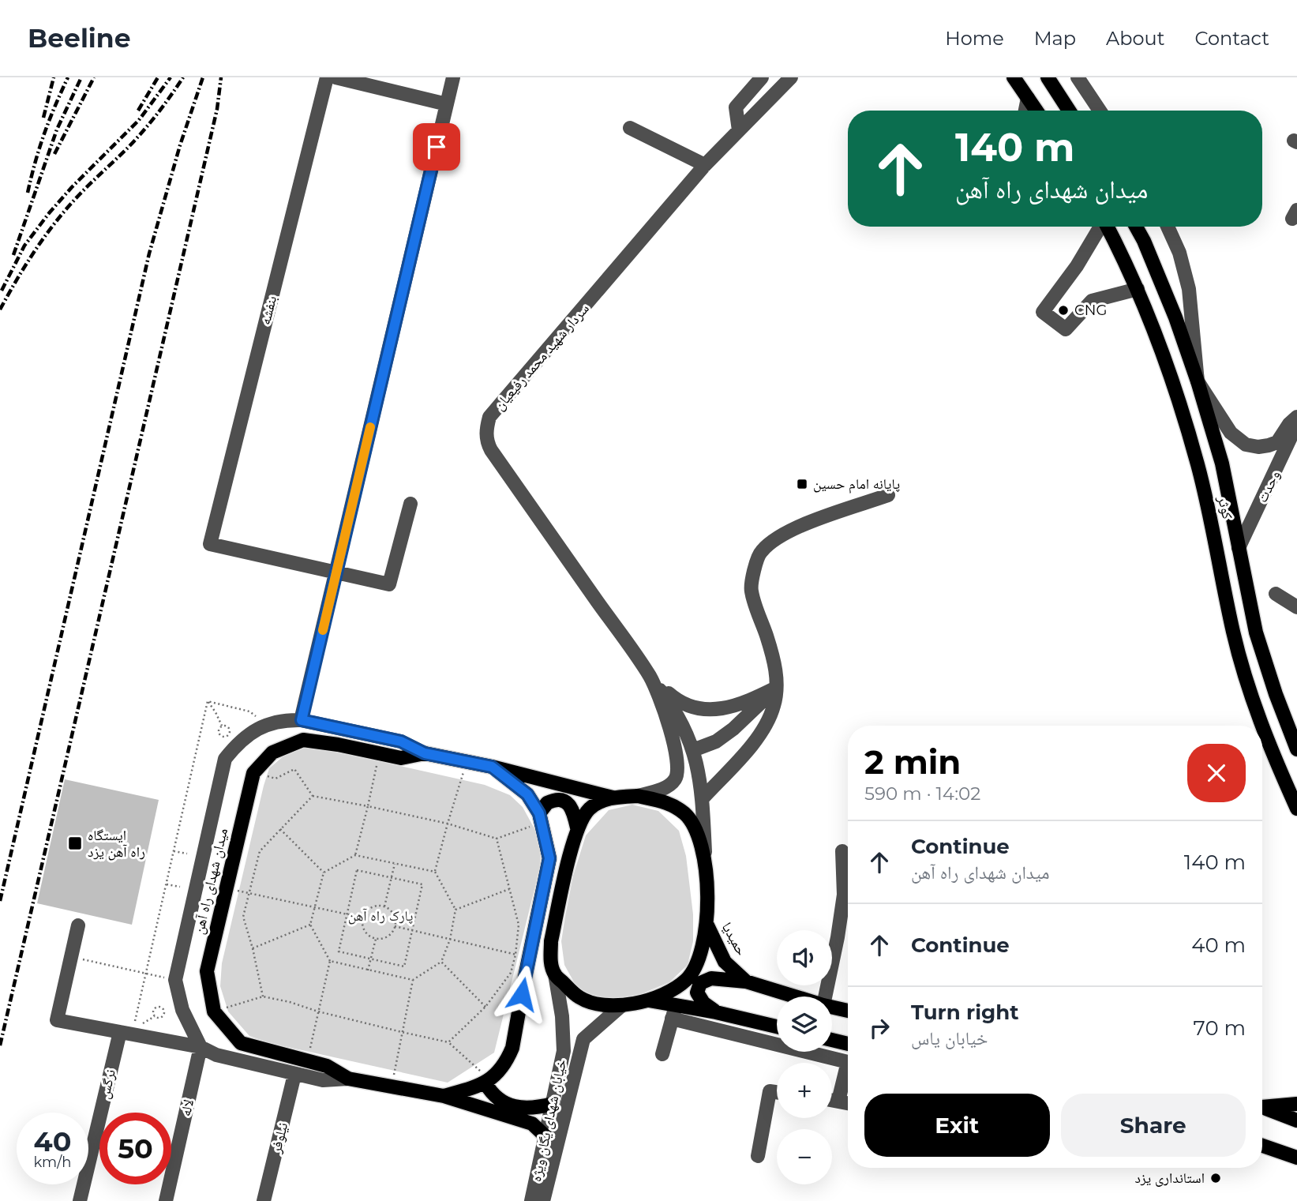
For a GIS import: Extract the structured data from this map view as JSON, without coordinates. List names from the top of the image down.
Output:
{
  "streets": {
    "main road": ["کوثر", "میدان شهدای راه آهن", "حمیدیا"],
    "street": [
      "بنفشه",
      "سردار شهید محمد رفیعیان",
      "وحدت",
      "نرگس",
      "لاله",
      "خیابان شهدای یگان ویژه",
      "نیلوفر"
    ]
  },
  "crossings": [
    ["سردار شهید محمد رفیعیان", "میدان شهدای راه آهن"],
    ["سردار شهید محمد رفیعیان", "حمیدیا"],
    ["سردار شهید محمد رفیعیان", "خیابان شهدای یگان ویژه"],
    ["وحدت", "کوثر"],
    ["میدان شهدای راه آهن", "حمیدیا"],
    ["میدان شهدای راه آهن", "خیابان شهدای یگان ویژه"],
    ["حمیدیا", "خیابان شهدای یگان ویژه"]
  ],
  "parks": ["پارک راه آهن"],
  "places": {
    "other": ["CNG", "استانداری یزد"],
    "transit": ["پایانه امام حسین", "ایستگاه راه آهن یزد"]
  },
  "page": {
    "header": "Beeline",
    "nav": [
      "Home",
      "Map",
      "About",
      "Contact"
    ],
    "turn": ["140 m", "میدان شهدای راه آهن"],
    "heading": ["2 min", "590 m · 14:02"],
    "list": [
      {
        "name": "Continue",
        "note": "میدان شهدای راه آهن",
        "value": "140 m"
      },
      {
        "name": "Continue",
        "value": "40 m"
      },
      {
        "name": "Turn right",
        "note": "خیابان یاس",
        "value": "70 m"
      }
    ],
    "map_buttons": ["+", "−"],
    "buttons": ["Exit", "Share"],
    "speed": "40 km/h",
    "limit": "50"
  }
}
